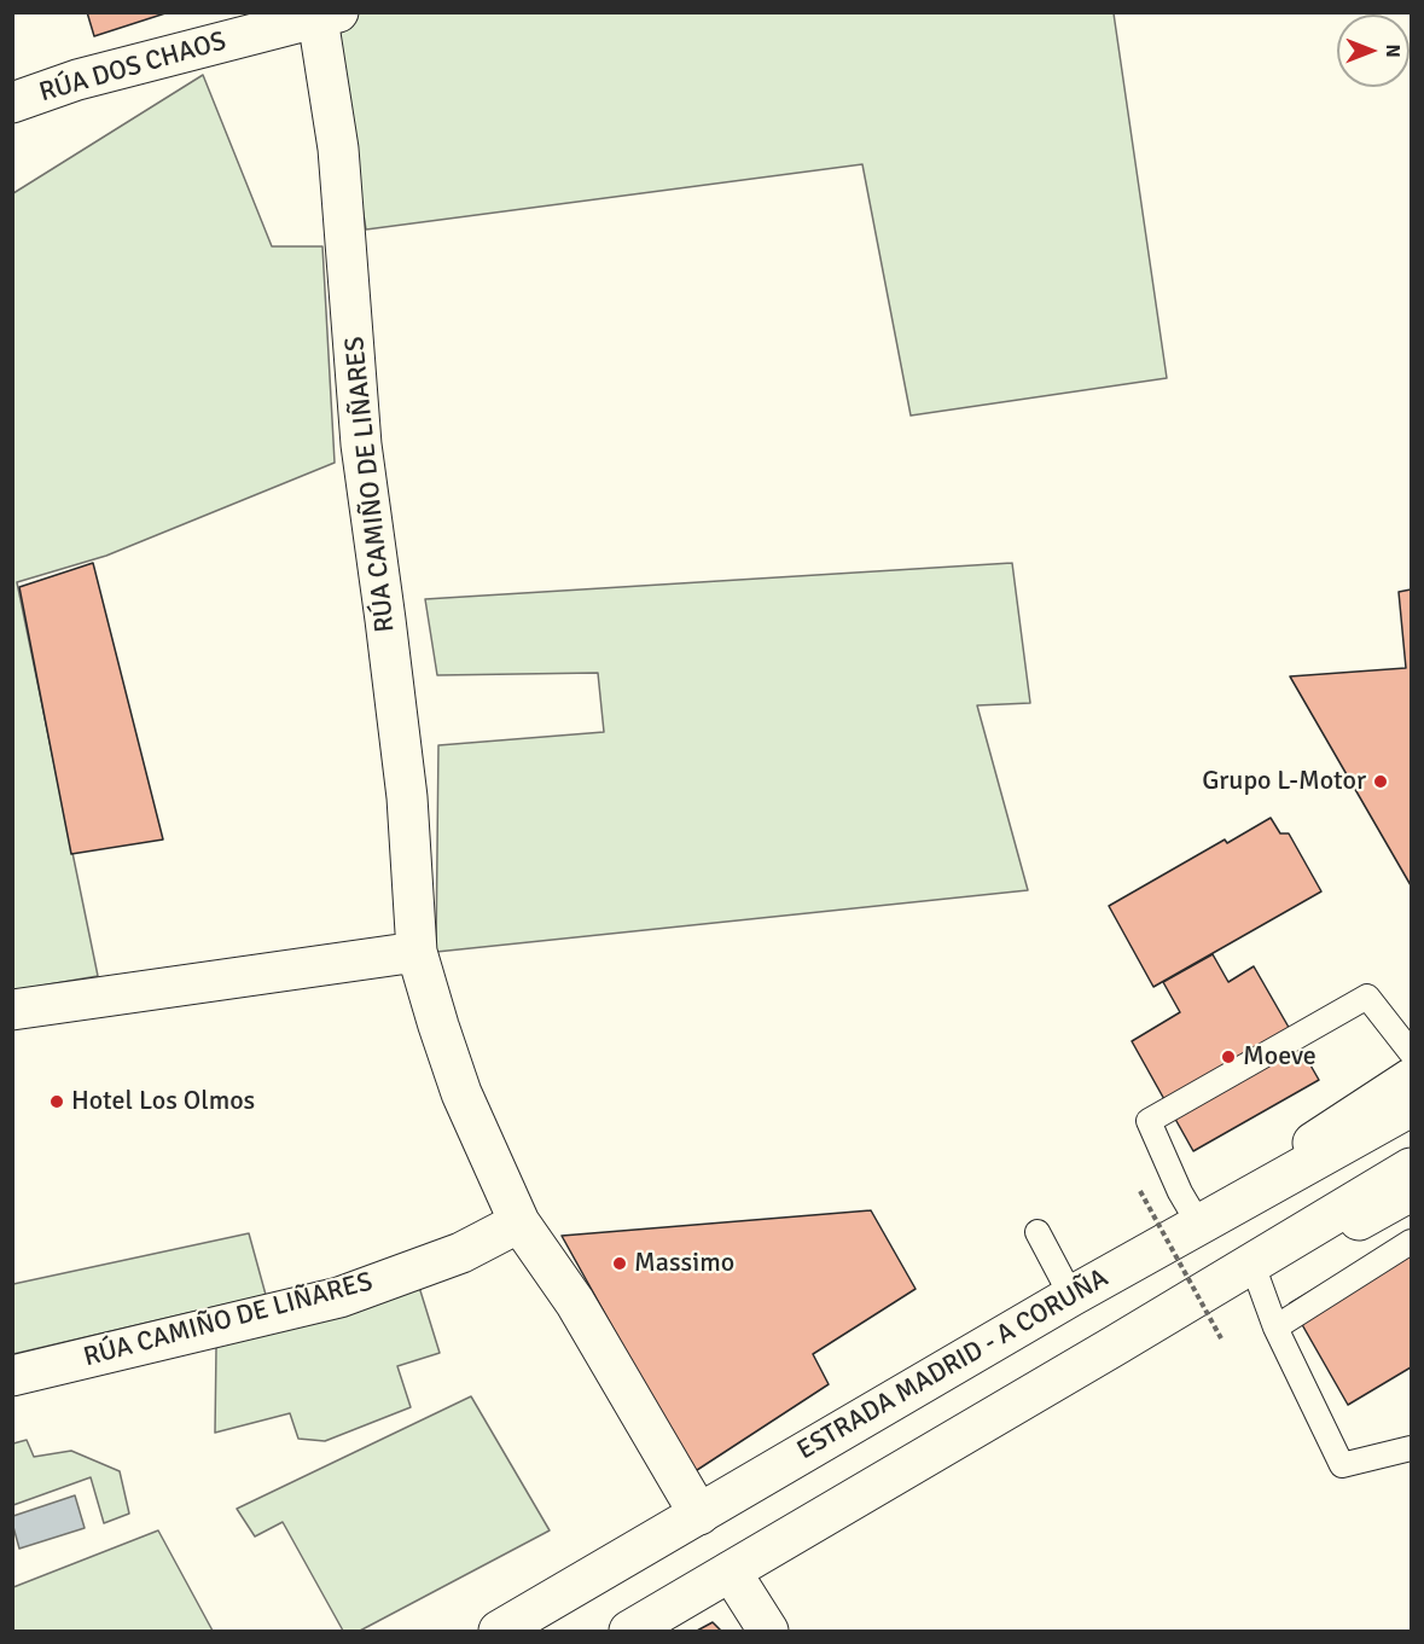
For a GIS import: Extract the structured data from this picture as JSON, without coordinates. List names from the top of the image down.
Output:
{
  "streets": {
    "main road": ["RÚA DOS CHAOS", "RÚA CAMIÑO DE LIÑARES", "ESTRADA MADRID - A CORUÑA"]
  },
  "crossings": [
    ["RÚA DOS CHAOS", "RÚA CAMIÑO DE LIÑARES"],
    ["RÚA CAMIÑO DE LIÑARES", "ESTRADA MADRID - A CORUÑA"]
  ],
  "places": [
    "Grupo L-Motor",
    "Moeve",
    "Hotel Los Olmos",
    "Massimo"
  ],
  "north": "right"
}
